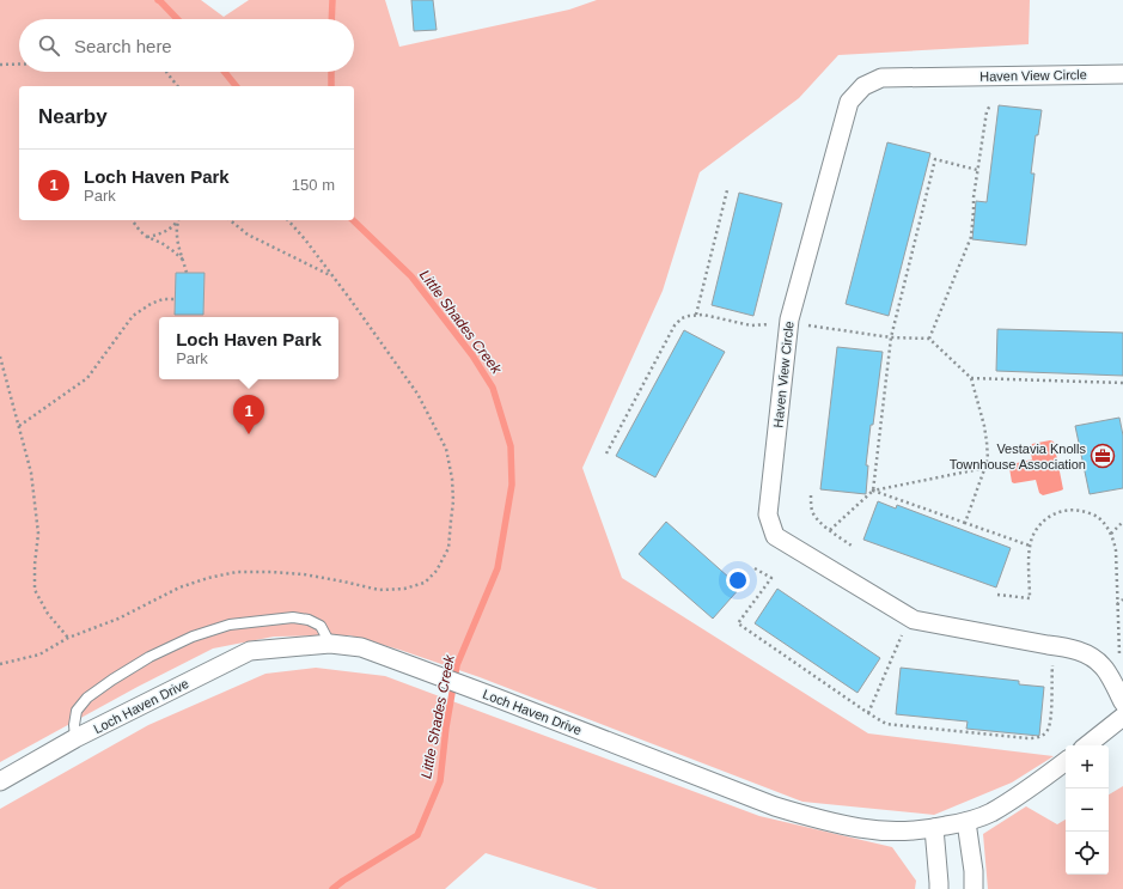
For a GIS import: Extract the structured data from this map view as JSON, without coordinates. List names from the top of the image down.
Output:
{
  "streets": {
    "street": ["Haven View Circle", "Loch Haven Drive"]
  },
  "water": ["Little Shades Creek"],
  "places": {
    "office": ["Vestavia Knolls Townhouse Association"]
  },
  "page": {
    "search": "Search here",
    "heading": "Nearby",
    "list": [
      {
        "mark": "1",
        "name": "Loch Haven Park",
        "note": "Park",
        "value": "150 m"
      }
    ],
    "popup": ["Loch Haven Park", "Park"],
    "pins": "1",
    "map_buttons": ["+", "−"]
  }
}
